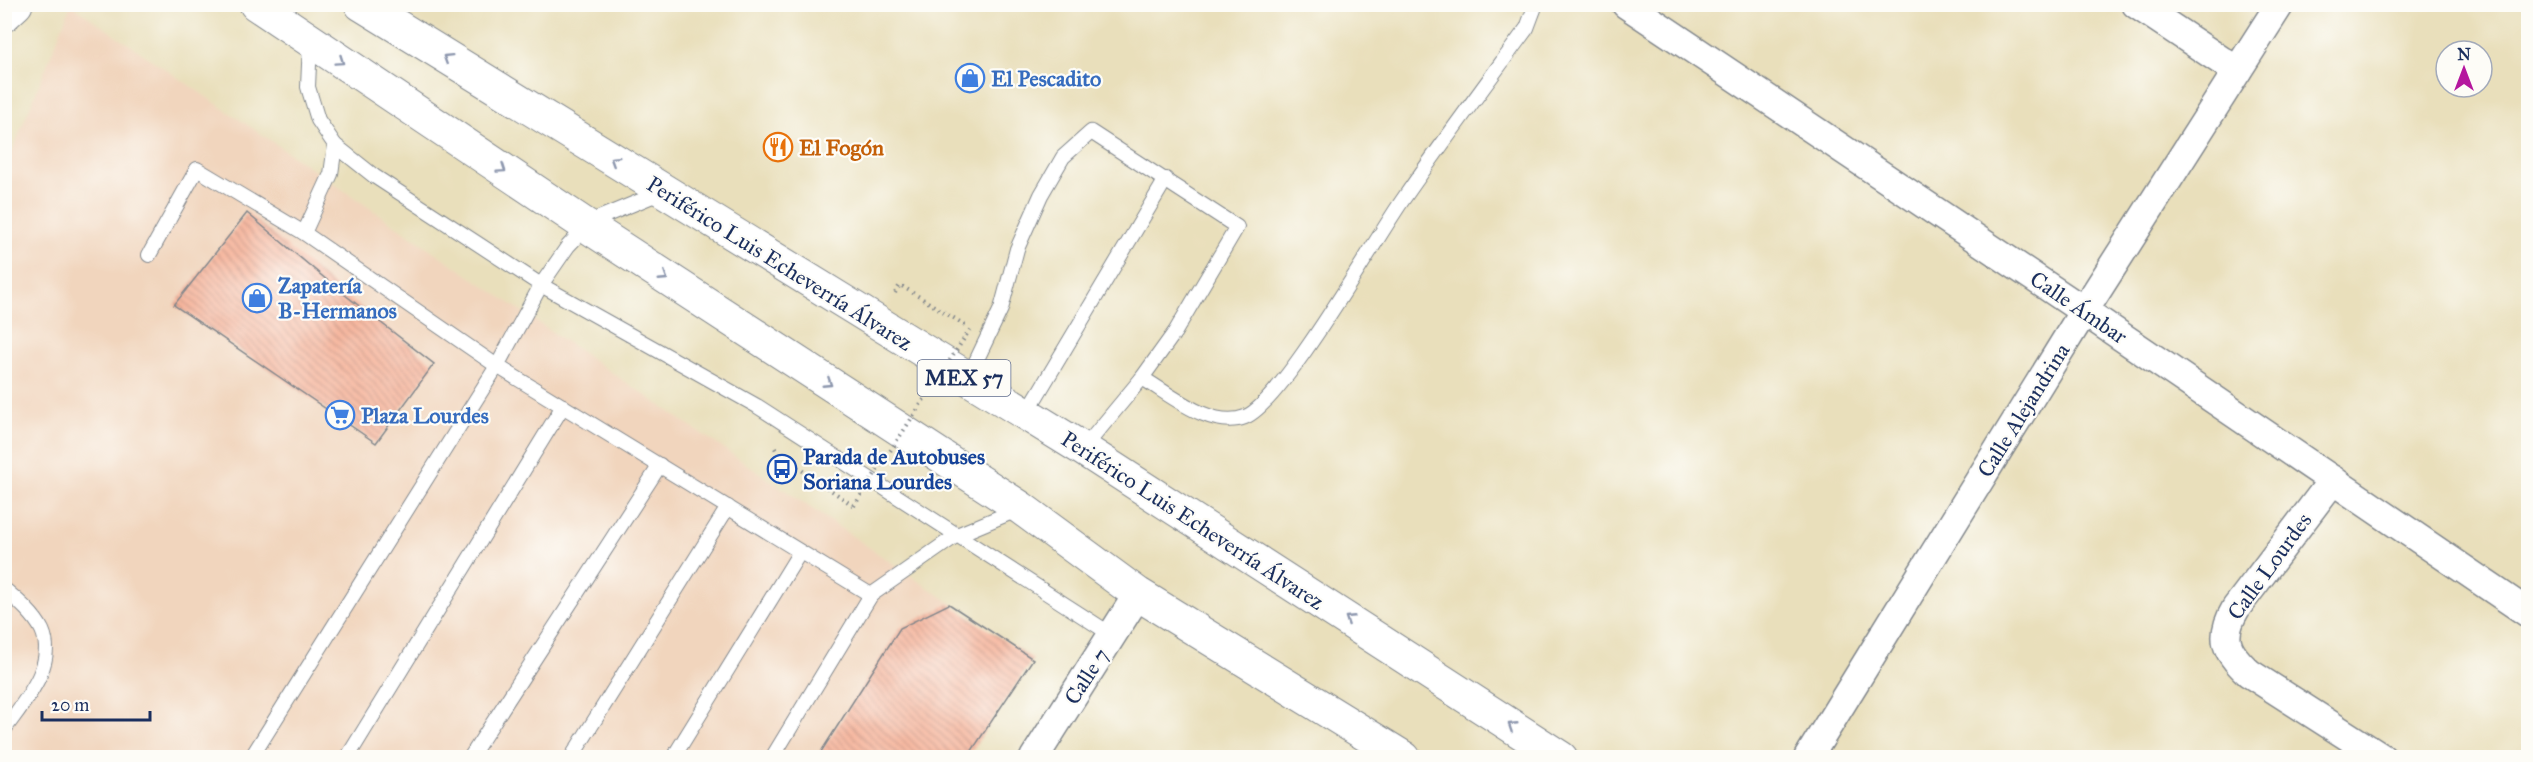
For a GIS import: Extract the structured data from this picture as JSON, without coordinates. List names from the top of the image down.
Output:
{
  "streets": {
    "main road": ["Periférico Luis Echeverría Álvarez", "MEX 57"],
    "street": [
      "Calle Ámbar",
      "Calle Alejandrina",
      "Calle Lourdes",
      "Calle 7"
    ]
  },
  "crossings": [
    ["Calle Ámbar", "Calle Alejandrina"],
    ["Calle Ámbar", "Calle Lourdes"]
  ],
  "places": {
    "shop": ["El Pescadito", "Zapatería B-Hermanos"],
    "restaurant": ["El Fogón"],
    "supermarket": ["Plaza Lourdes"],
    "bus stop": ["Parada de Autobuses Soriana Lourdes"]
  },
  "scale_bar": "20 m",
  "north": "top"
}
